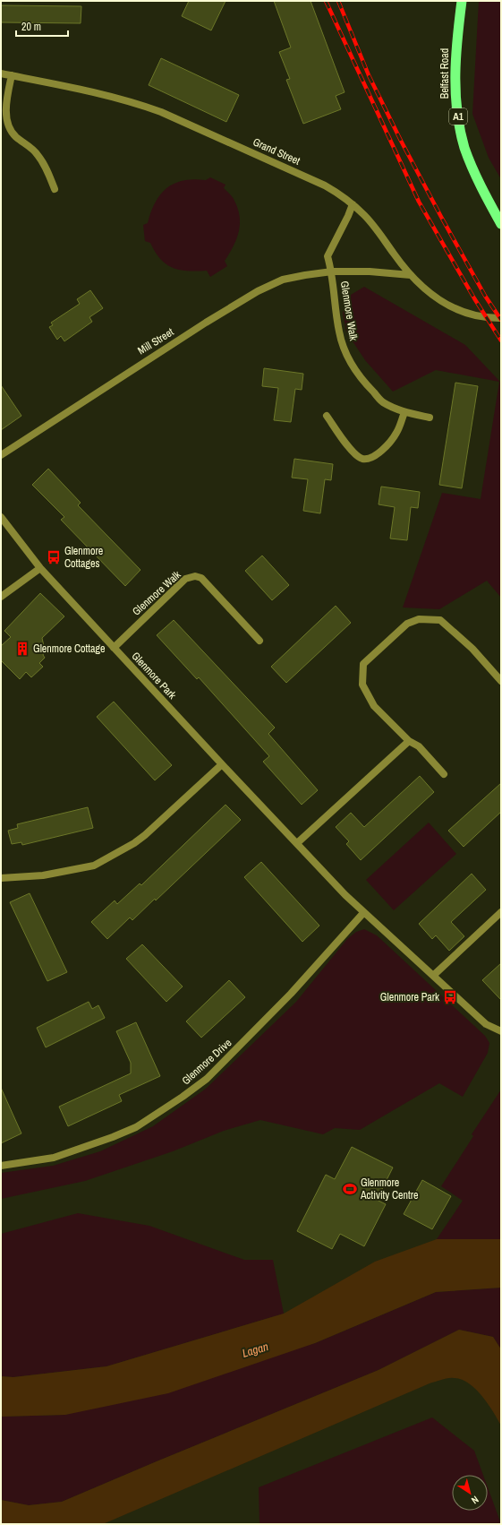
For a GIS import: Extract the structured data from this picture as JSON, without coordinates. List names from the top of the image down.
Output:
{
  "streets": {
    "highway": ["Belfast Road", "A1"],
    "street": [
      "Grand Street",
      "Glenmore Walk",
      "Mill Street",
      "Glenmore Park",
      "Glenmore Drive"
    ]
  },
  "crossings": [
    ["Grand Street", "Mill Street"],
    ["Glenmore Walk", "Mill Street"],
    ["Glenmore Walk", "Glenmore Park"],
    ["Glenmore Park", "Glenmore Drive"]
  ],
  "water": ["Lagan"],
  "places": {
    "bus stop": ["Glenmore Cottages", "Glenmore Park"],
    "building": ["Glenmore Cottage"],
    "sports": ["Glenmore Activity Centre"]
  },
  "scale_bar": "20 m",
  "north": "bottom right"
}
